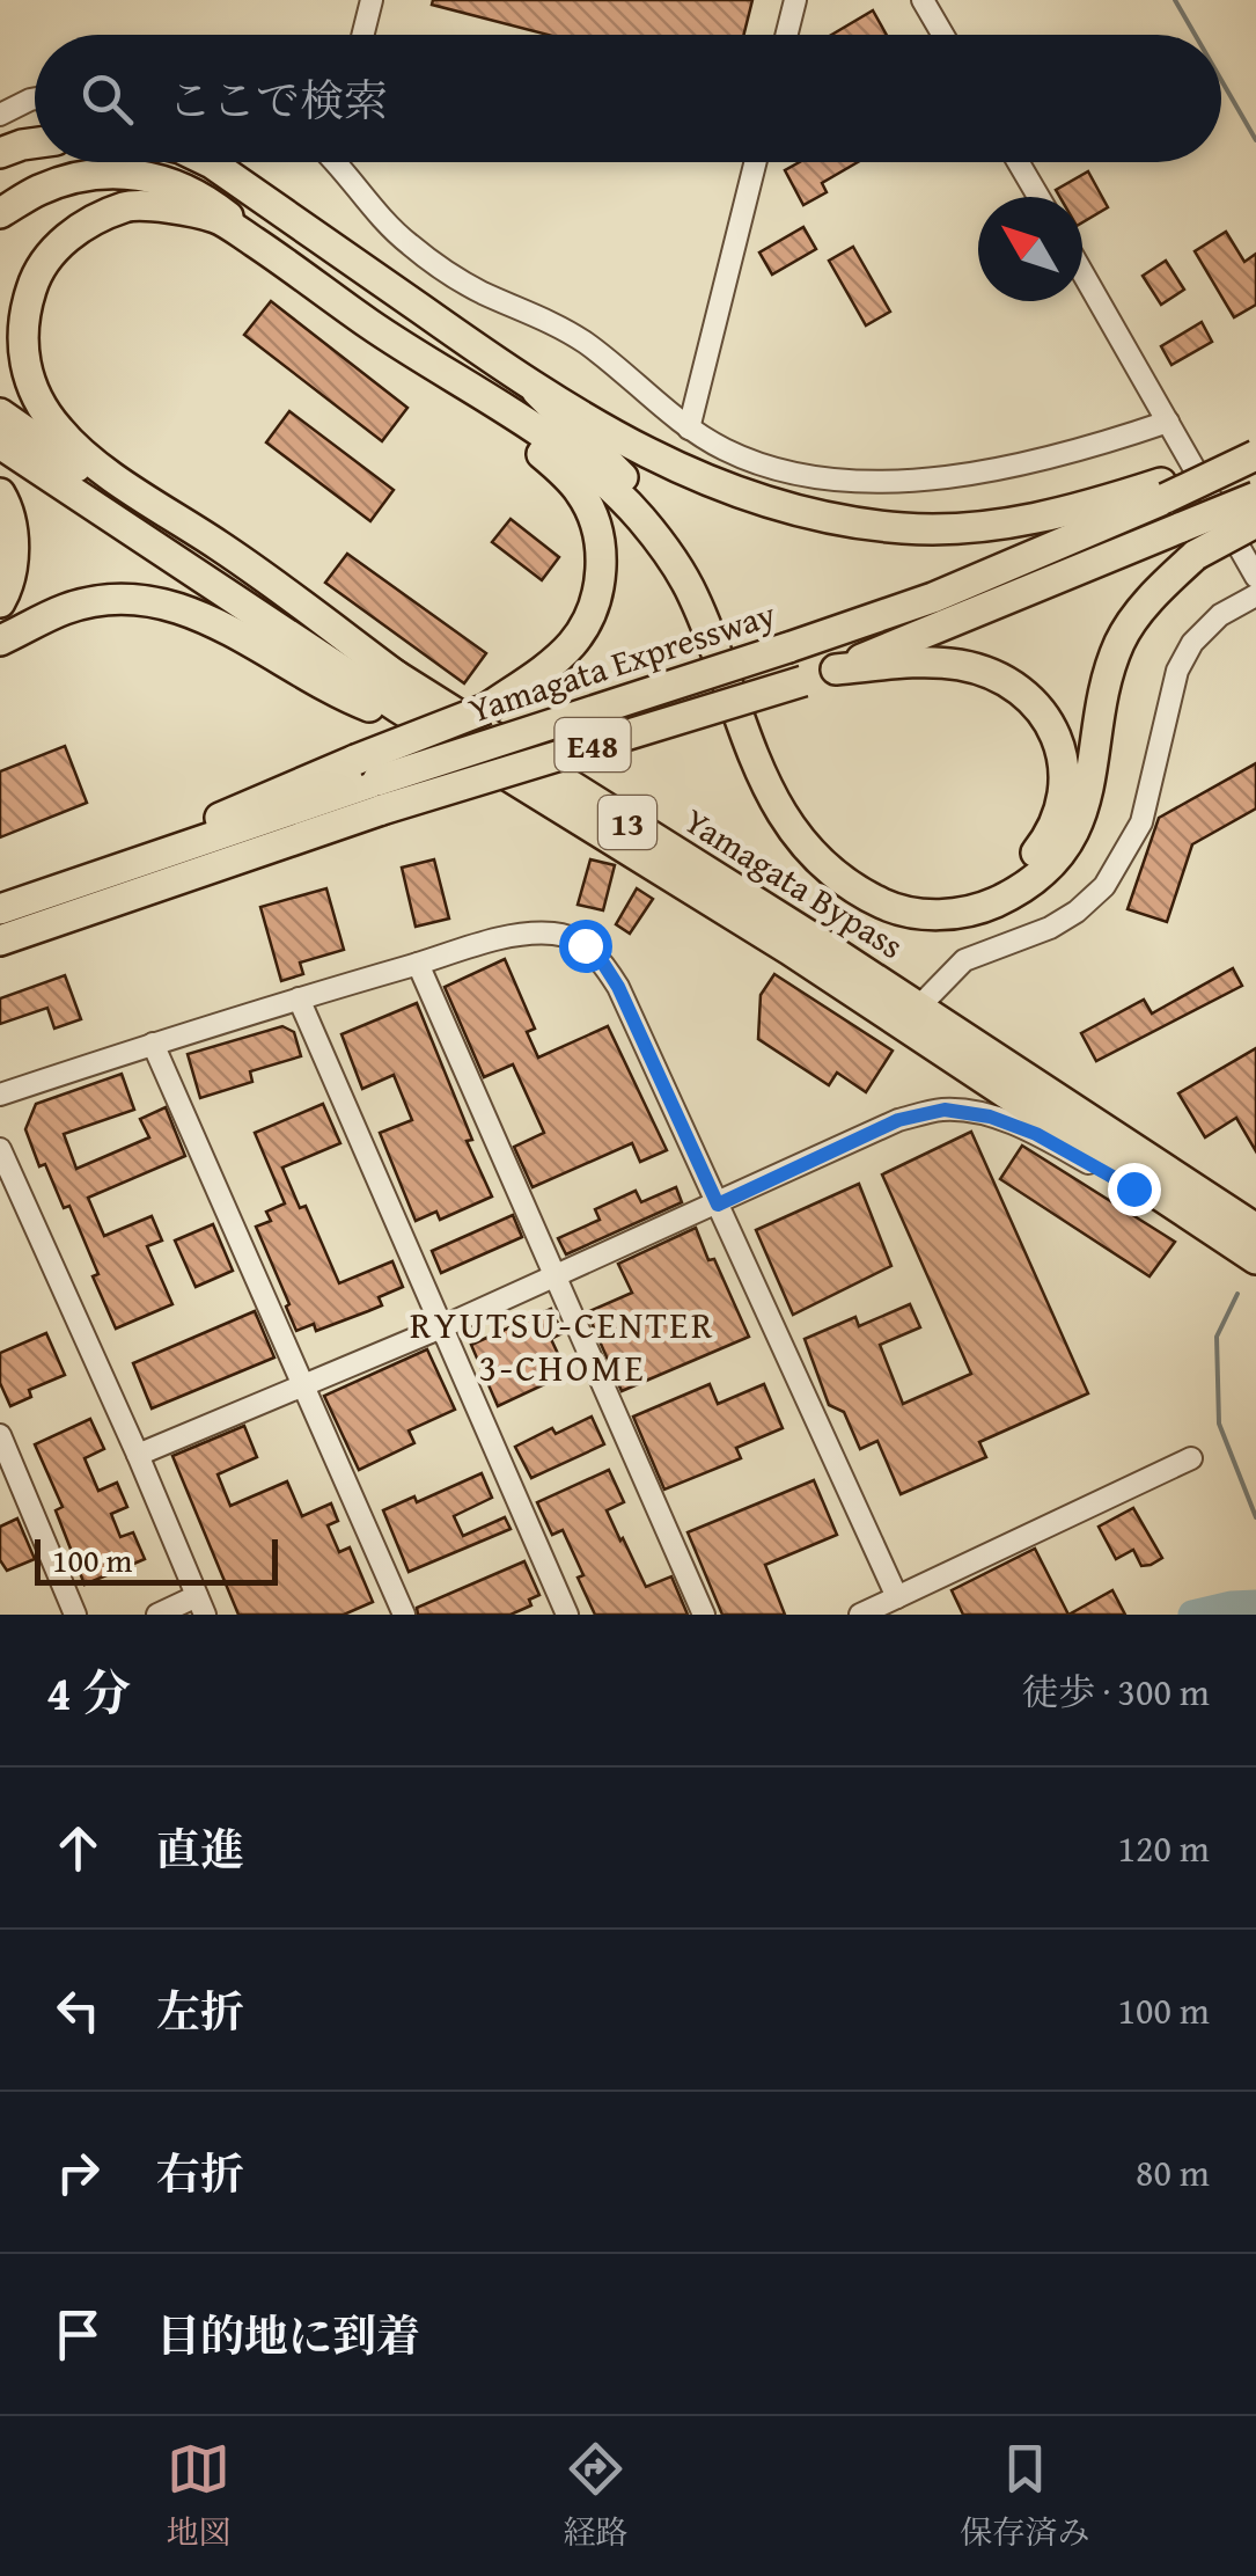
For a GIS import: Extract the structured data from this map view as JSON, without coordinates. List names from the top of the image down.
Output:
{
  "streets": {
    "highway": [
      "Yamagata Expressway",
      "E48",
      "13",
      "Yamagata Bypass"
    ]
  },
  "districts": ["RYUTSU-CENTER 3-CHOME"],
  "scale_bar": "100 m",
  "north": "top left",
  "page": {
    "search": "ここで検索",
    "scale": "100 m",
    "heading": ["4 分", "徒歩 · 300 m"],
    "list": [
      ["直進", "120 m"],
      ["左折", "100 m"],
      ["右折", "80 m"],
      "目的地に到着"
    ],
    "nav": ["地図", "経路", "保存済み"]
  }
}
